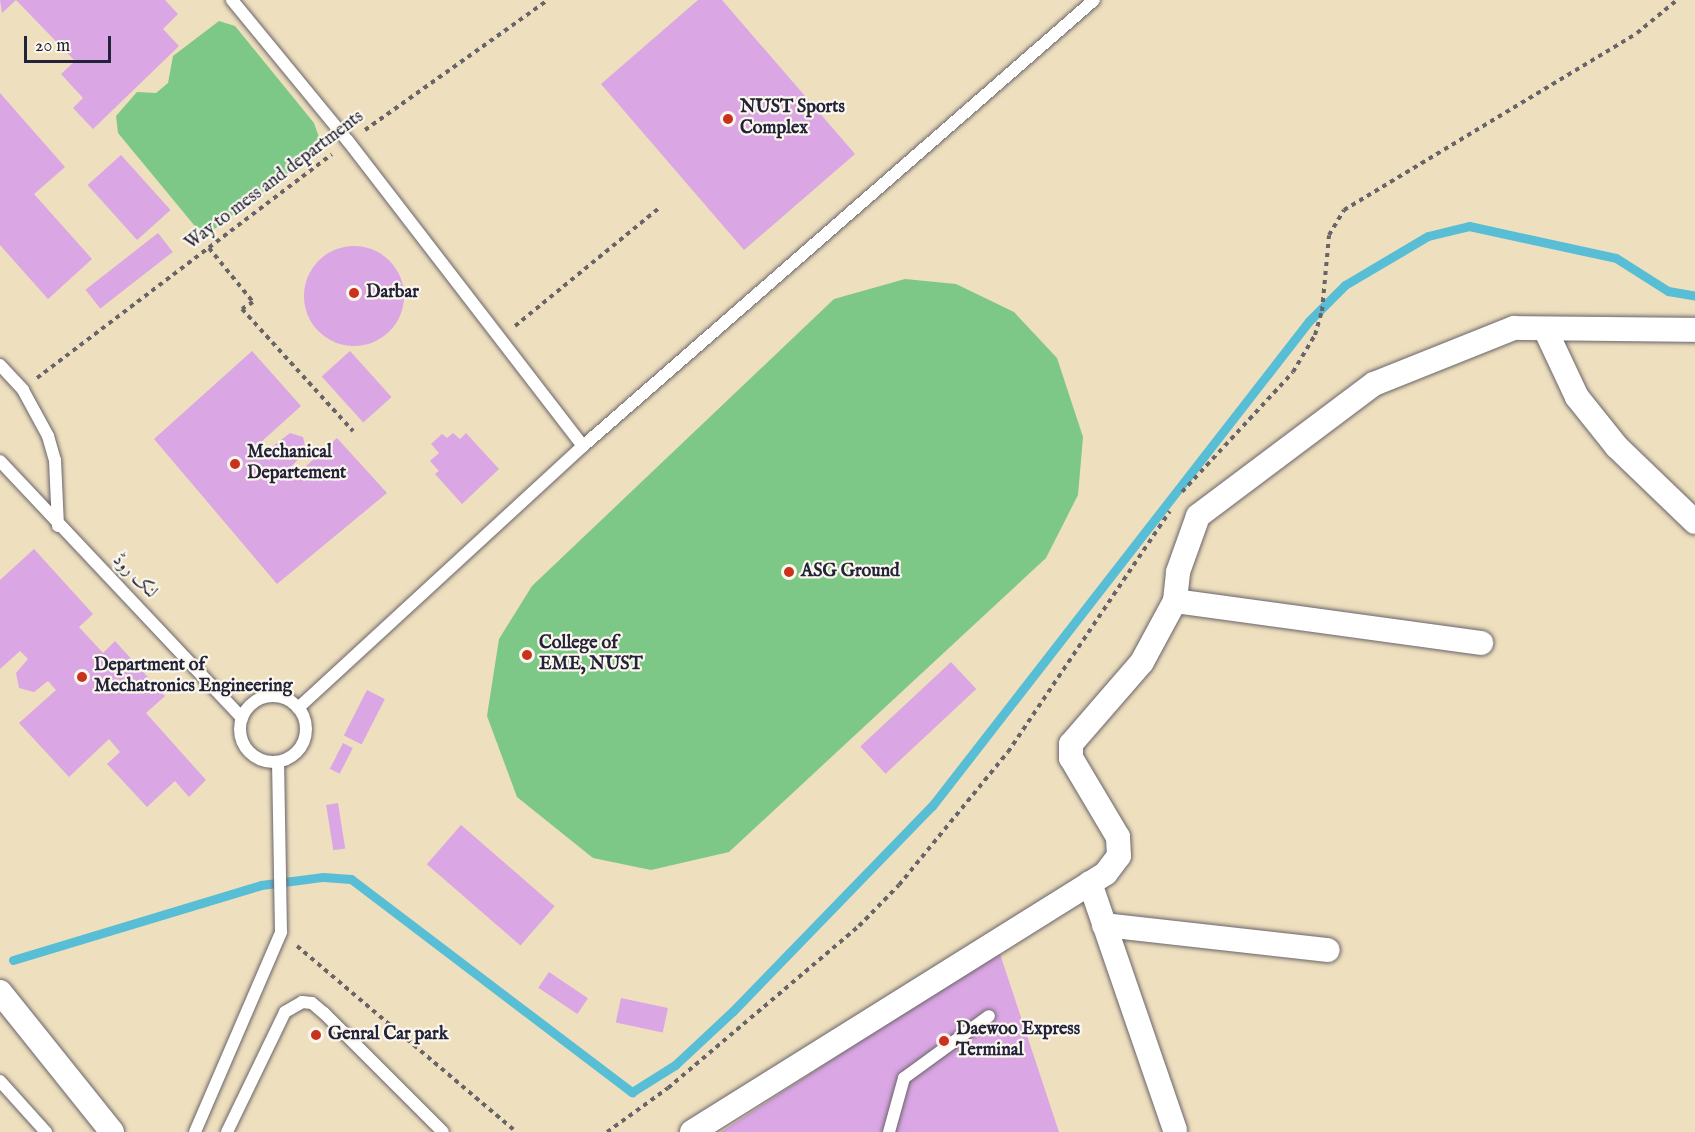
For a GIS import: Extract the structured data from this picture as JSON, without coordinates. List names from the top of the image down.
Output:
{
  "streets": {
    "lane": ["لنک روڈ"],
    "path": ["Way to mess and departments"]
  },
  "places": [
    "NUST Sports Complex",
    "Darbar",
    "Mechanical Departement",
    "ASG Ground",
    "College of EME, NUST",
    "Department of Mechatronics Engineering",
    "Genral Car park",
    "Daewoo Express Terminal"
  ],
  "scale_bar": "20 m"
}
